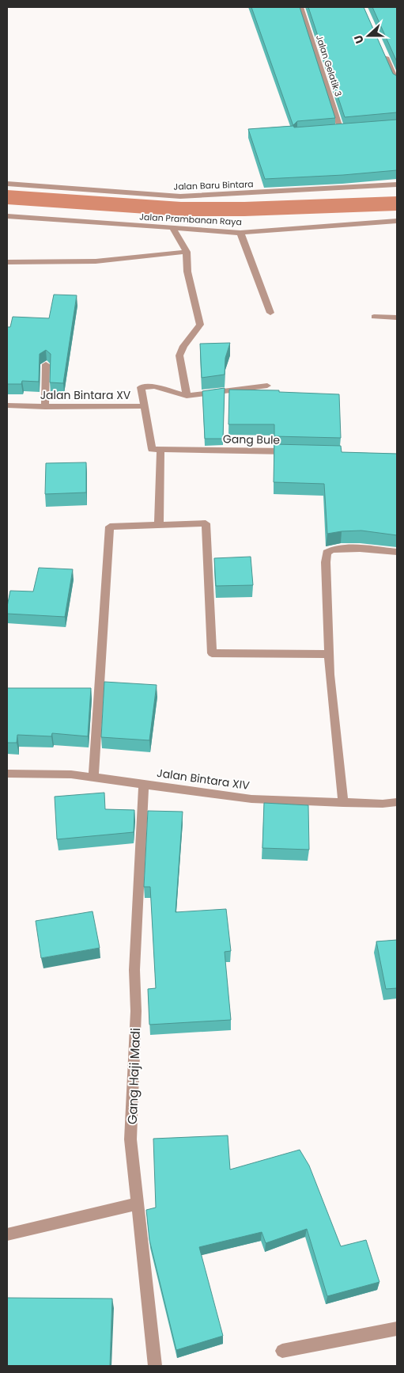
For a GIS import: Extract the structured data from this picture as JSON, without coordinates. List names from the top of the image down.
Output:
{
  "streets": {
    "street": [
      "Jalan Gelatik 3",
      "Jalan Baru Bintara",
      "Jalan Prambanan Raya",
      "Jalan Bintara XV",
      "Gang Bule",
      "Jalan Bintara XIV",
      "Gang Haji Madi"
    ]
  },
  "crossings": [
    ["Jalan Bintara XV", "Gang Bule"],
    ["Jalan Bintara XIV", "Gang Haji Madi"]
  ],
  "north": "left"
}
